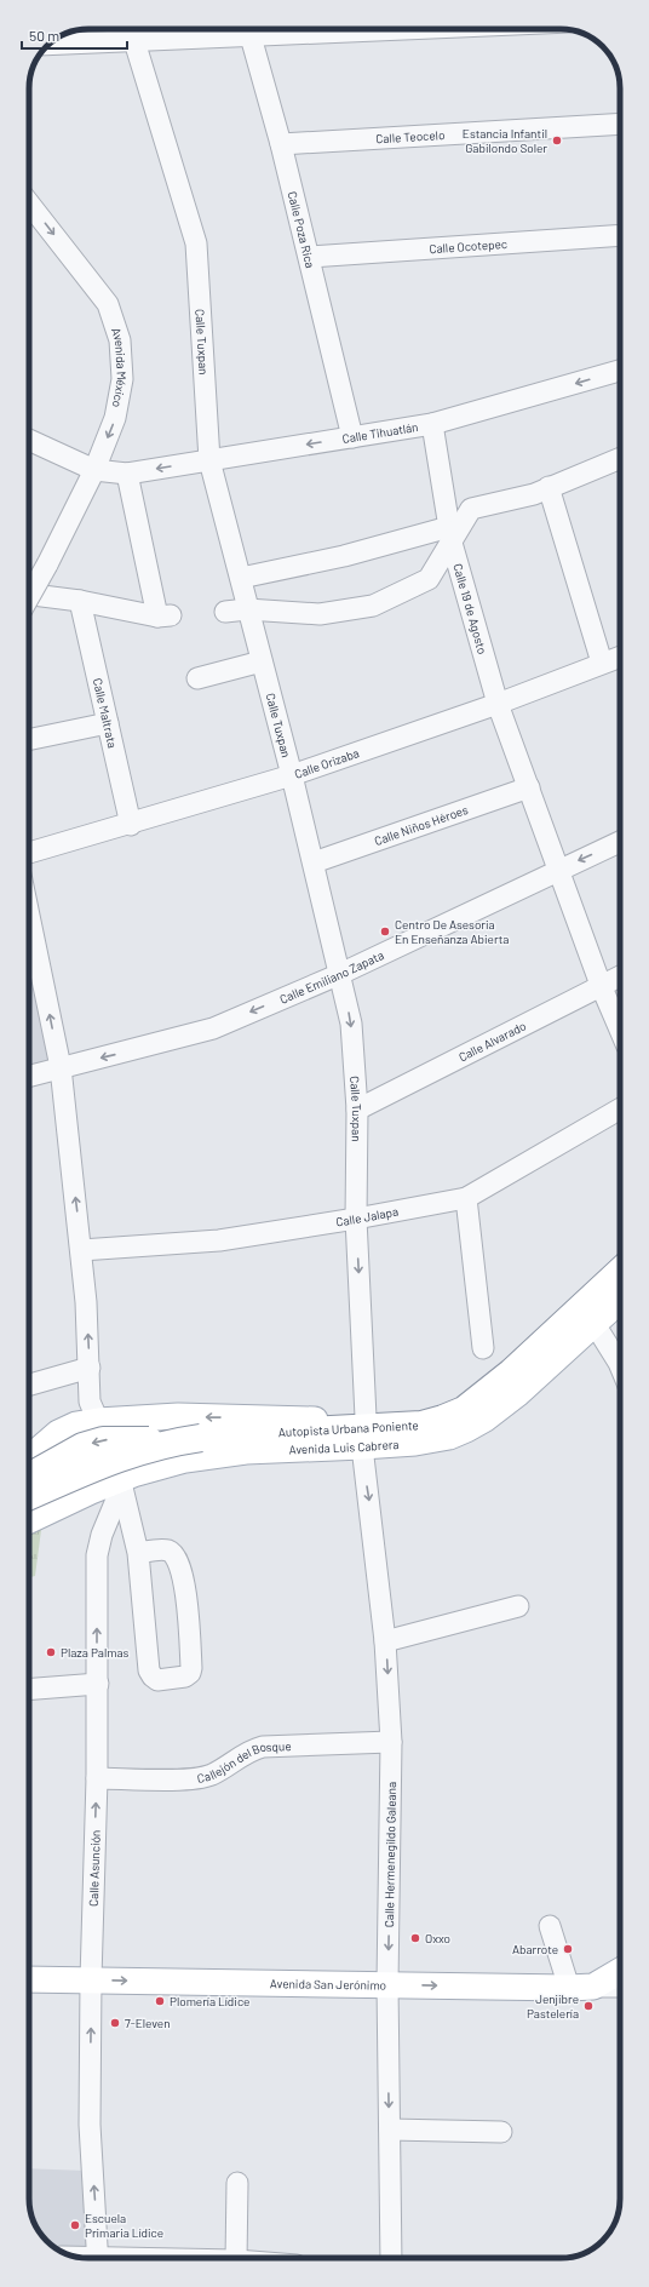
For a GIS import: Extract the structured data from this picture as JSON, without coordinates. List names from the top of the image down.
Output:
{
  "streets": {
    "highway": ["Autopista Urbana Poniente"],
    "main road": ["Avenida Luis Cabrera", "Avenida San Jerónimo"],
    "street": [
      "Calle Teocelo",
      "Calle Poza Rica",
      "Calle Ocotepec",
      "Calle Tuxpan",
      "Avenida México",
      "Calle Tihuatlán",
      "Calle 19 de Agosto",
      "Calle Maltrata",
      "Calle Orizaba",
      "Calle Niños Héroes",
      "Calle Emiliano Zapata",
      "Calle Alvarado",
      "Calle Jalapa",
      "Callejón del Bosque",
      "Calle Hermenegildo Galeana",
      "Calle Asunción"
    ]
  },
  "crossings": [
    ["Calle Teocelo", "Calle Poza Rica"],
    ["Calle Poza Rica", "Calle Ocotepec"],
    ["Calle Poza Rica", "Calle Tihuatlán"],
    ["Calle Tuxpan", "Calle Tihuatlán"],
    ["Calle Tuxpan", "Calle Orizaba"],
    ["Calle Tuxpan", "Calle Niños Héroes"],
    ["Calle Tuxpan", "Calle Emiliano Zapata"],
    ["Calle Tuxpan", "Calle Alvarado"],
    ["Calle Tuxpan", "Calle Jalapa"],
    ["Calle Tuxpan", "Avenida Luis Cabrera"],
    ["Avenida México", "Calle Tihuatlán"],
    ["Calle Tihuatlán", "Calle 19 de Agosto"],
    ["Calle 19 de Agosto", "Calle Orizaba"],
    ["Calle 19 de Agosto", "Calle Niños Héroes"],
    ["Calle 19 de Agosto", "Calle Emiliano Zapata"],
    ["Calle Maltrata", "Calle Orizaba"],
    ["Autopista Urbana Poniente", "Avenida Luis Cabrera"],
    ["Avenida Luis Cabrera", "Calle Hermenegildo Galeana"],
    ["Avenida Luis Cabrera", "Calle Asunción"],
    ["Callejón del Bosque", "Calle Hermenegildo Galeana"],
    ["Callejón del Bosque", "Calle Asunción"],
    ["Calle Hermenegildo Galeana", "Avenida San Jerónimo"],
    ["Calle Asunción", "Avenida San Jerónimo"]
  ],
  "one_way": [
    "Avenida México",
    "Calle Emiliano Zapata",
    "Calle Hermenegildo Galeana",
    "Calle Asunción",
    "Avenida San Jerónimo"
  ],
  "places": [
    "Estancia Infantil Gabilondo Soler",
    "Centro De Asesoria En Enseñanza Abierta",
    "Plaza Palmas",
    "Oxxo",
    "Abarrote",
    "Plomería Lídice",
    "Jenjibre Pastelería",
    "7-Eleven",
    "Escuela Primaria Lídice"
  ],
  "scale_bar": "50 m"
}
